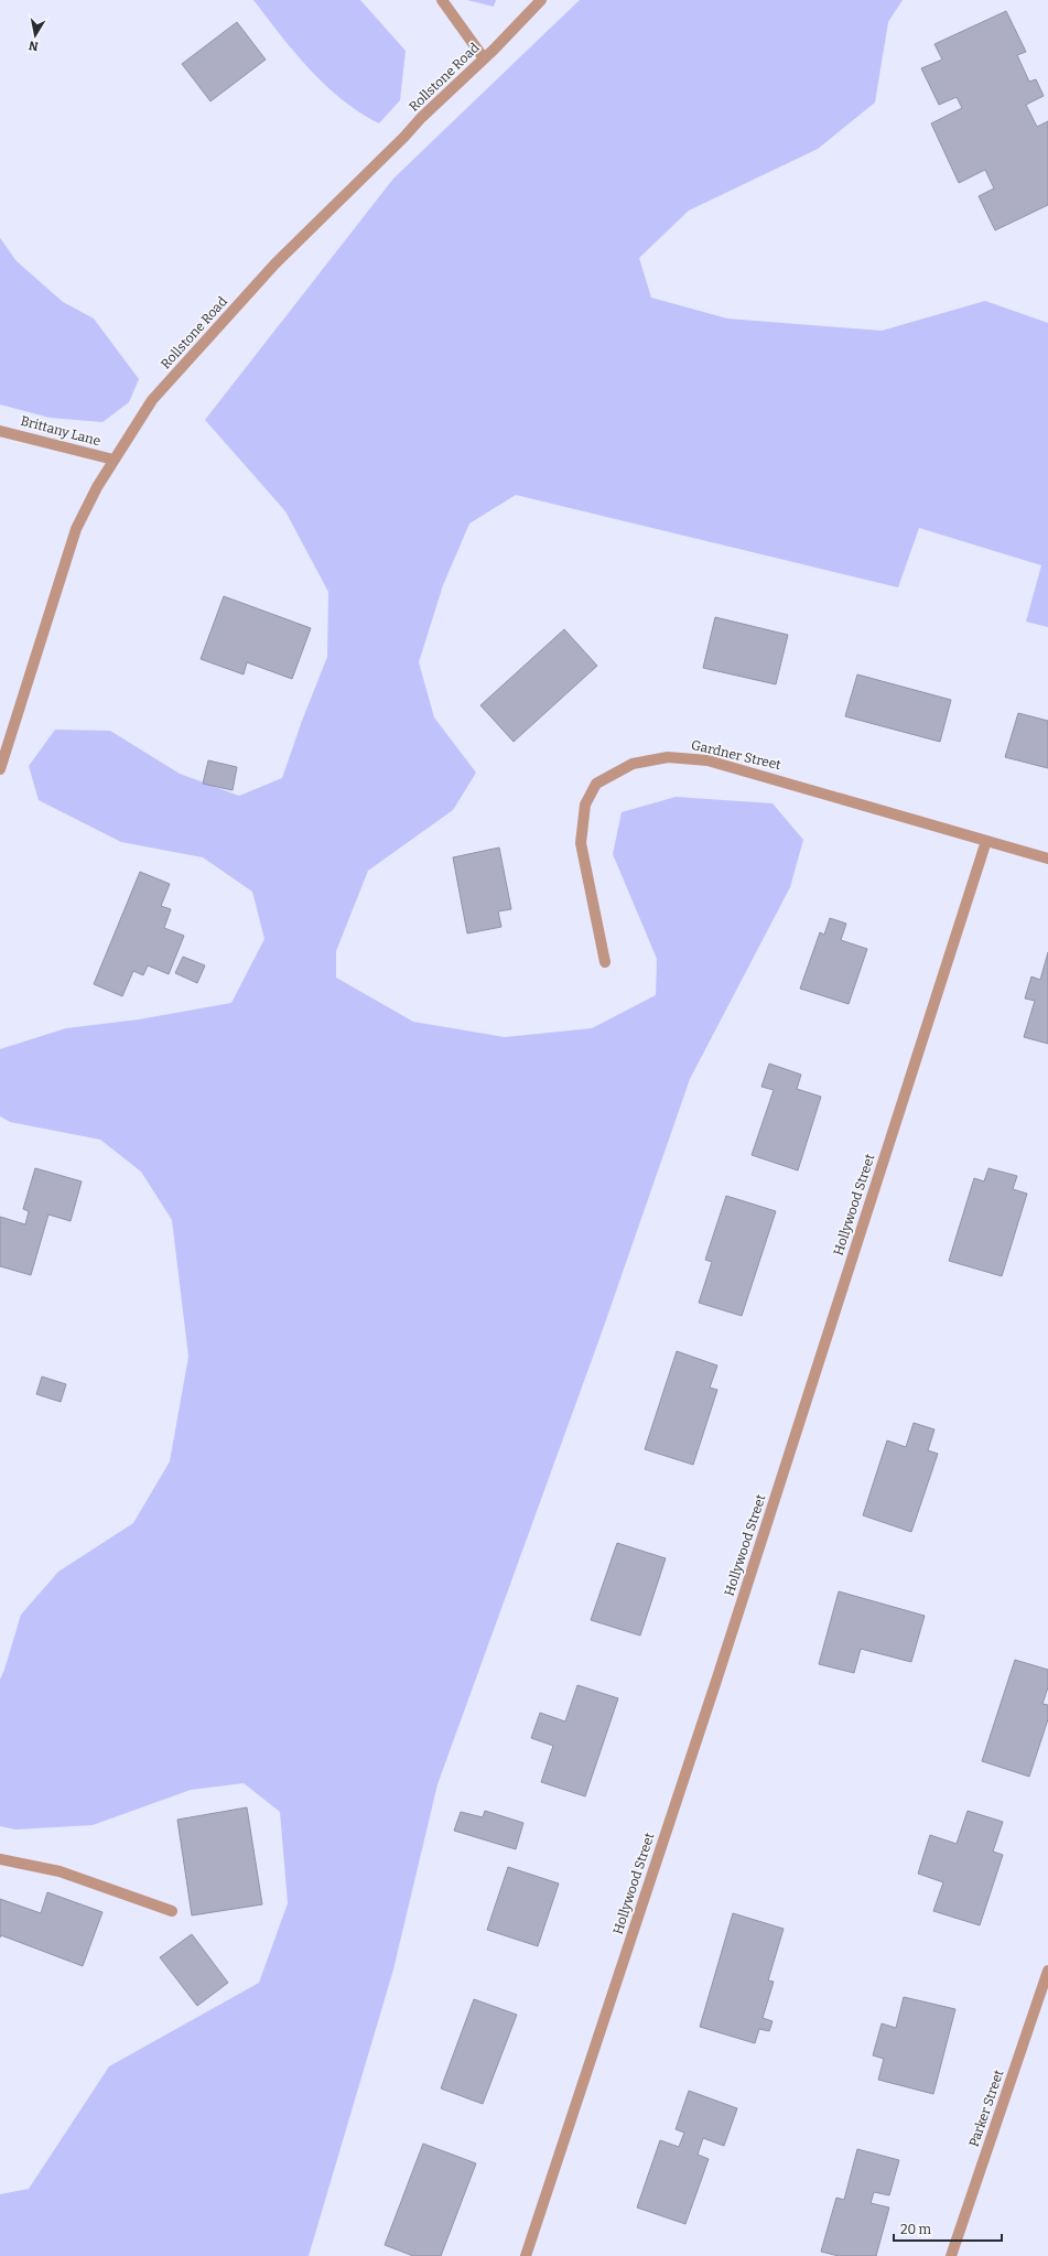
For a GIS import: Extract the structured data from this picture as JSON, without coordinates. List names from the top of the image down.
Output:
{
  "streets": {
    "street": [
      "Rollstone Road",
      "Brittany Lane",
      "Gardner Street",
      "Hollywood Street",
      "Parker Street"
    ]
  },
  "crossings": [
    ["Rollstone Road", "Brittany Lane"],
    ["Gardner Street", "Hollywood Street"]
  ],
  "scale_bar": "20 m",
  "north": "bottom"
}
